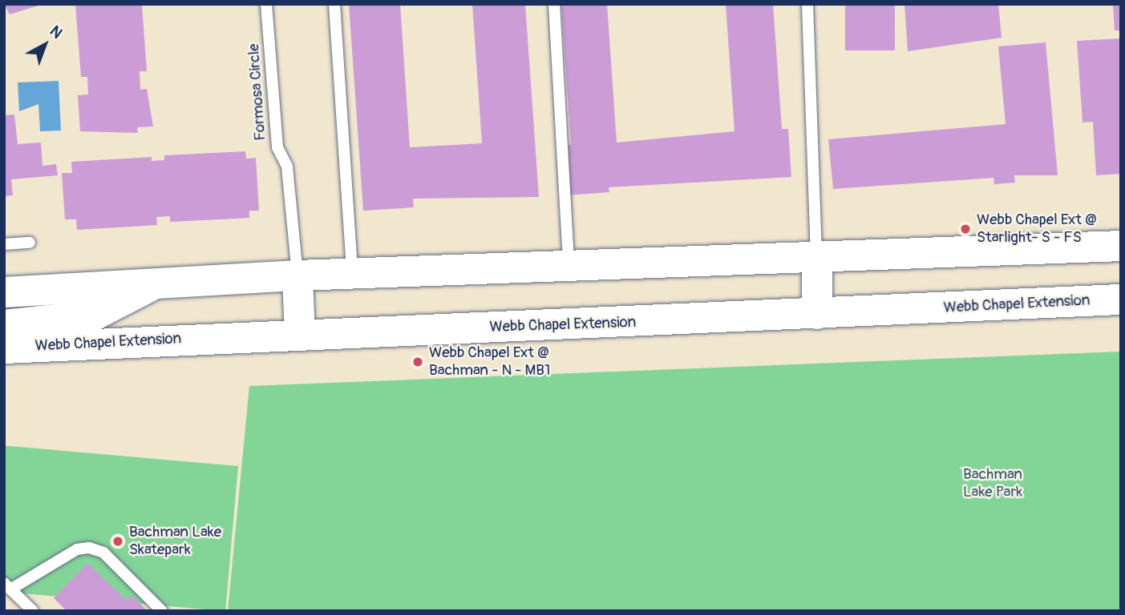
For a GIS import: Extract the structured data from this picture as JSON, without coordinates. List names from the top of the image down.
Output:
{
  "streets": {
    "main road": ["Webb Chapel Extension"],
    "lane": ["Formosa Circle"]
  },
  "parks": ["Bachman Lake Park"],
  "places": ["Webb Chapel Ext @ Starlight- S - FS", "Webb Chapel Ext @ Bachman - N - MB1", "Bachman Lake Skatepark"],
  "north": "top right"
}
